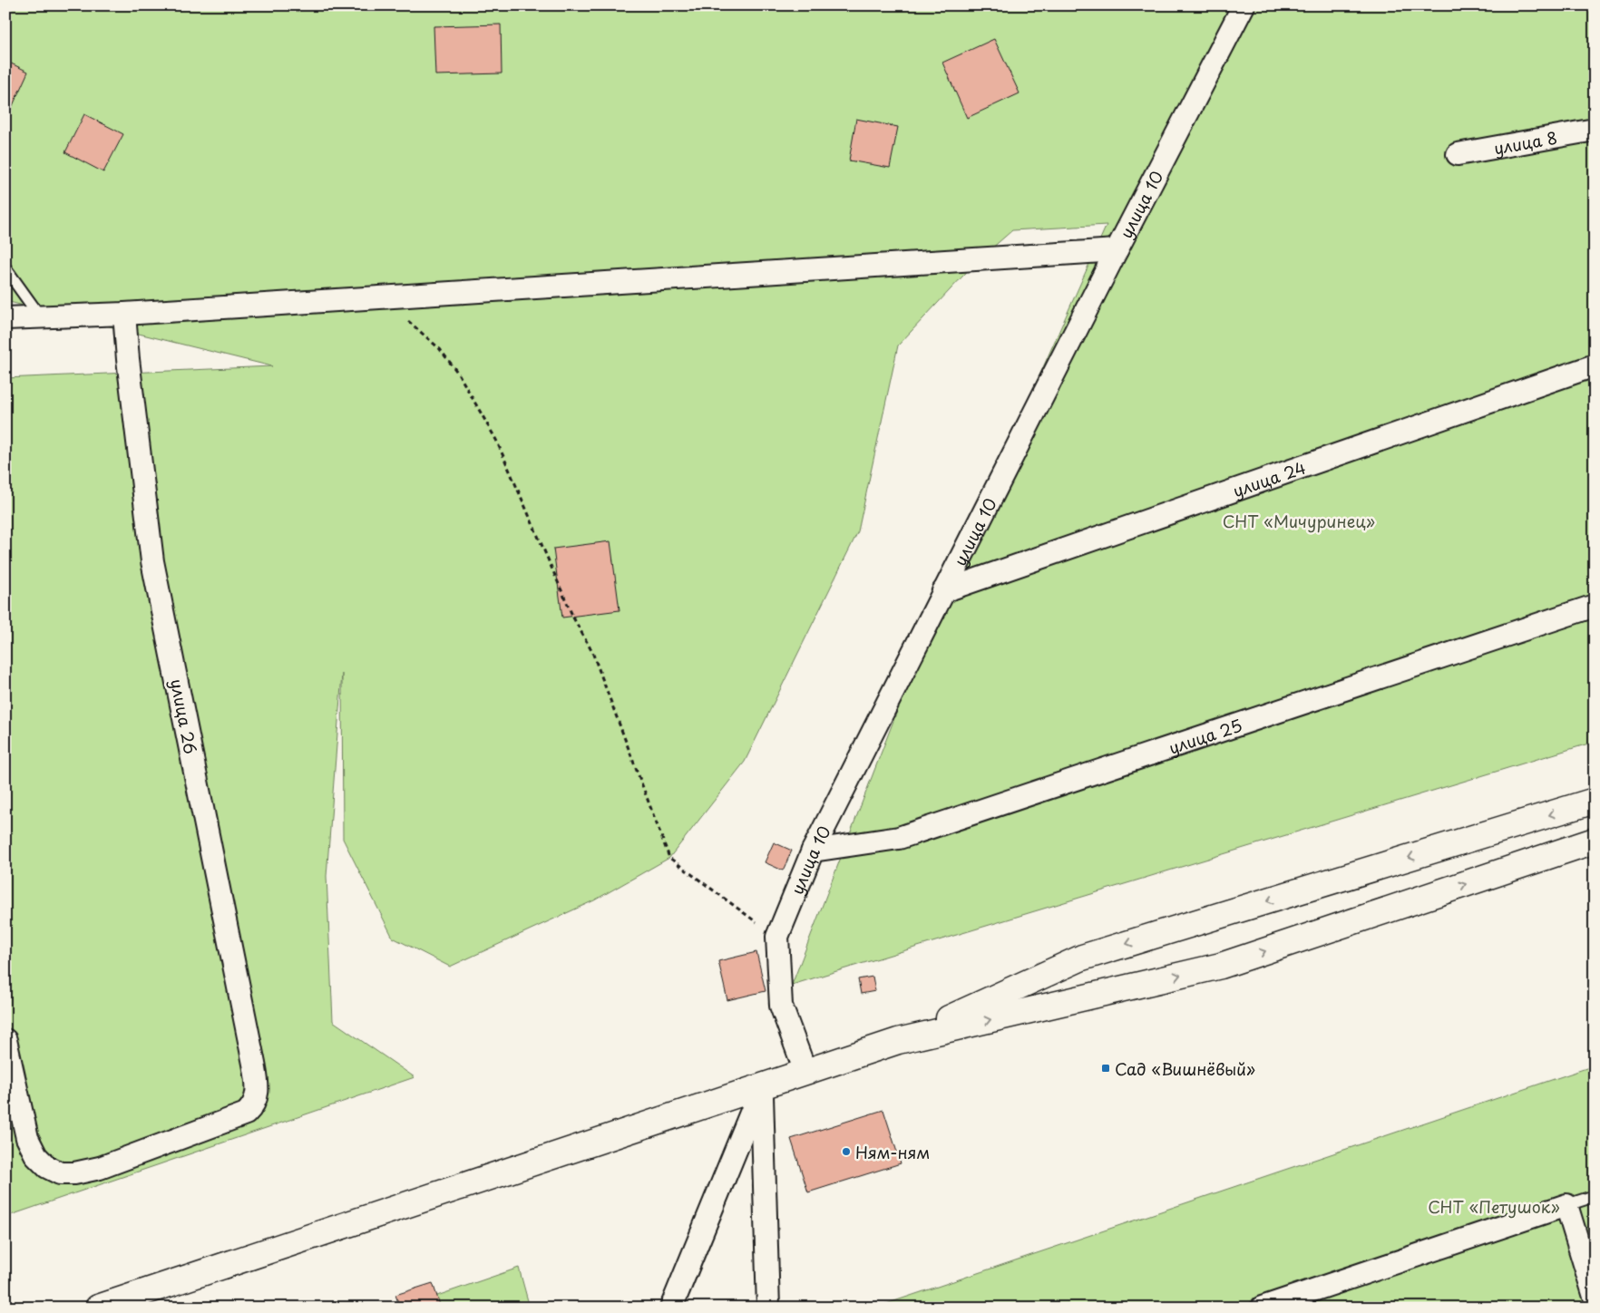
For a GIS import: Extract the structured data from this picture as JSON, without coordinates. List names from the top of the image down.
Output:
{
  "streets": {
    "street": [
      "улица 8",
      "улица 10",
      "улица 24",
      "улица 26",
      "улица 25"
    ]
  },
  "crossings": [
    ["улица 10", "улица 24"],
    ["улица 10", "улица 25"]
  ],
  "parks": ["СНТ «Мичуринец»", "СНТ «Петушок»"],
  "places": {
    "transit": ["Сад «Вишнёвый»"],
    "other": ["Ням-ням"]
  }
}
